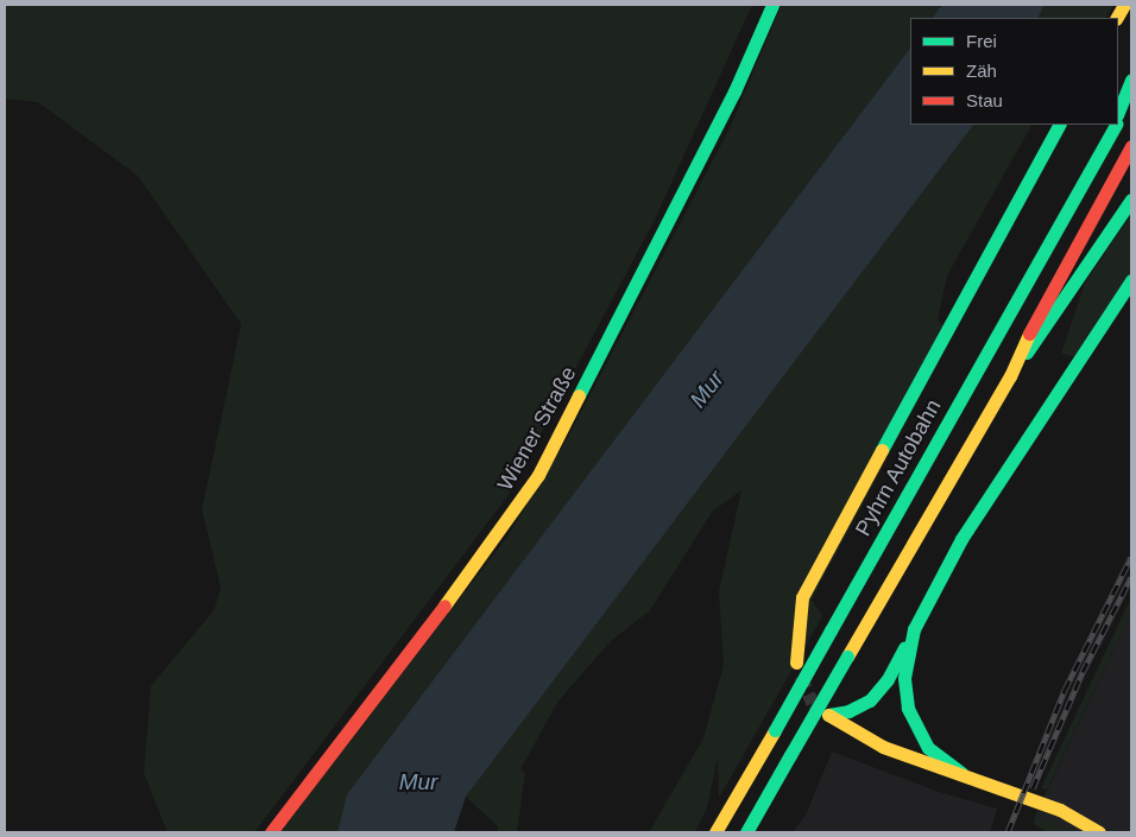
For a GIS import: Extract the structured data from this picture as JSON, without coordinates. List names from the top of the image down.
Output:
{
  "streets": {
    "main road": ["Wiener Straße", "Pyhrn Autobahn"]
  },
  "water": ["Mur"],
  "legend": ["Frei", "Zäh", "Stau"]
}
